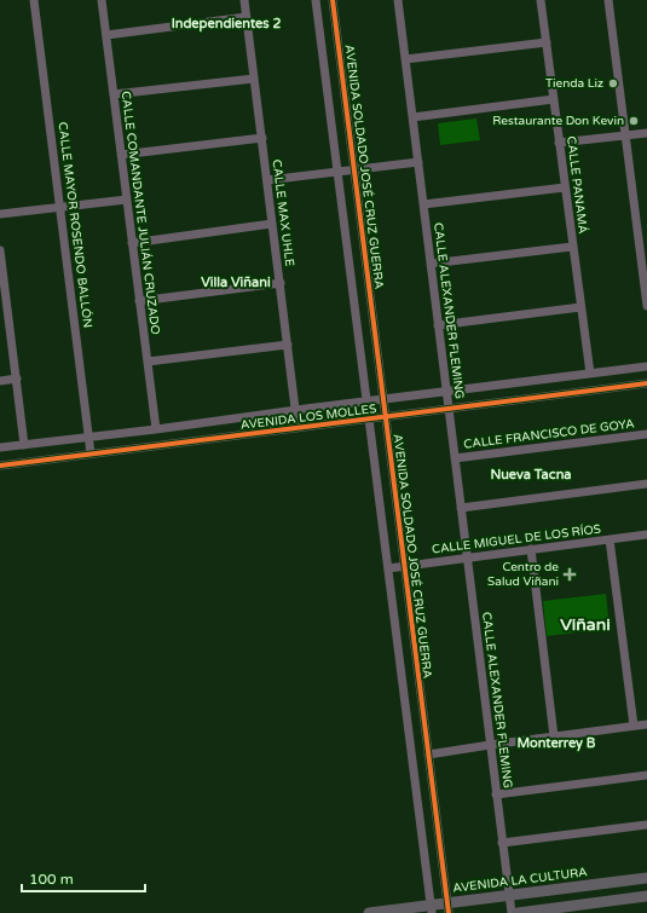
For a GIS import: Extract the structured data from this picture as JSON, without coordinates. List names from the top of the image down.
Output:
{
  "streets": {
    "main road": ["AVENIDA LA CULTURA"],
    "street": [
      "AVENIDA SOLDADO JOSÉ CRUZ GUERRA",
      "CALLE PANAMÁ",
      "CALLE COMANDANTE JULIÁN CRUZADO",
      "CALLE MAX UHLE",
      "CALLE MAYOR ROSENDO BALLÓN",
      "CALLE ALEXANDER FLEMING",
      "AVENIDA LOS MOLLES",
      "CALLE FRANCISCO DE GOYA",
      "CALLE MIGUEL DE LOS RÍOS"
    ]
  },
  "crossings": [
    ["AVENIDA SOLDADO JOSÉ CRUZ GUERRA", "AVENIDA LOS MOLLES"],
    ["AVENIDA SOLDADO JOSÉ CRUZ GUERRA", "CALLE MIGUEL DE LOS RÍOS"],
    ["AVENIDA SOLDADO JOSÉ CRUZ GUERRA", "AVENIDA LA CULTURA"],
    ["CALLE PANAMÁ", "AVENIDA LOS MOLLES"],
    ["CALLE COMANDANTE JULIÁN CRUZADO", "AVENIDA LOS MOLLES"],
    ["CALLE MAX UHLE", "AVENIDA LOS MOLLES"],
    ["CALLE MAYOR ROSENDO BALLÓN", "AVENIDA LOS MOLLES"],
    ["CALLE ALEXANDER FLEMING", "AVENIDA LOS MOLLES"],
    ["CALLE ALEXANDER FLEMING", "CALLE FRANCISCO DE GOYA"],
    ["CALLE ALEXANDER FLEMING", "CALLE MIGUEL DE LOS RÍOS"],
    ["CALLE ALEXANDER FLEMING", "AVENIDA LA CULTURA"]
  ],
  "districts": [
    "Independientes 2",
    "Villa Viñani",
    "Nueva Tacna",
    "Viñani",
    "Monterrey B"
  ],
  "places": {
    "other": ["Tienda Liz", "Restaurante Don Kevin"],
    "health": ["Centro de Salud Viñani"]
  },
  "scale_bar": "100 m"
}
